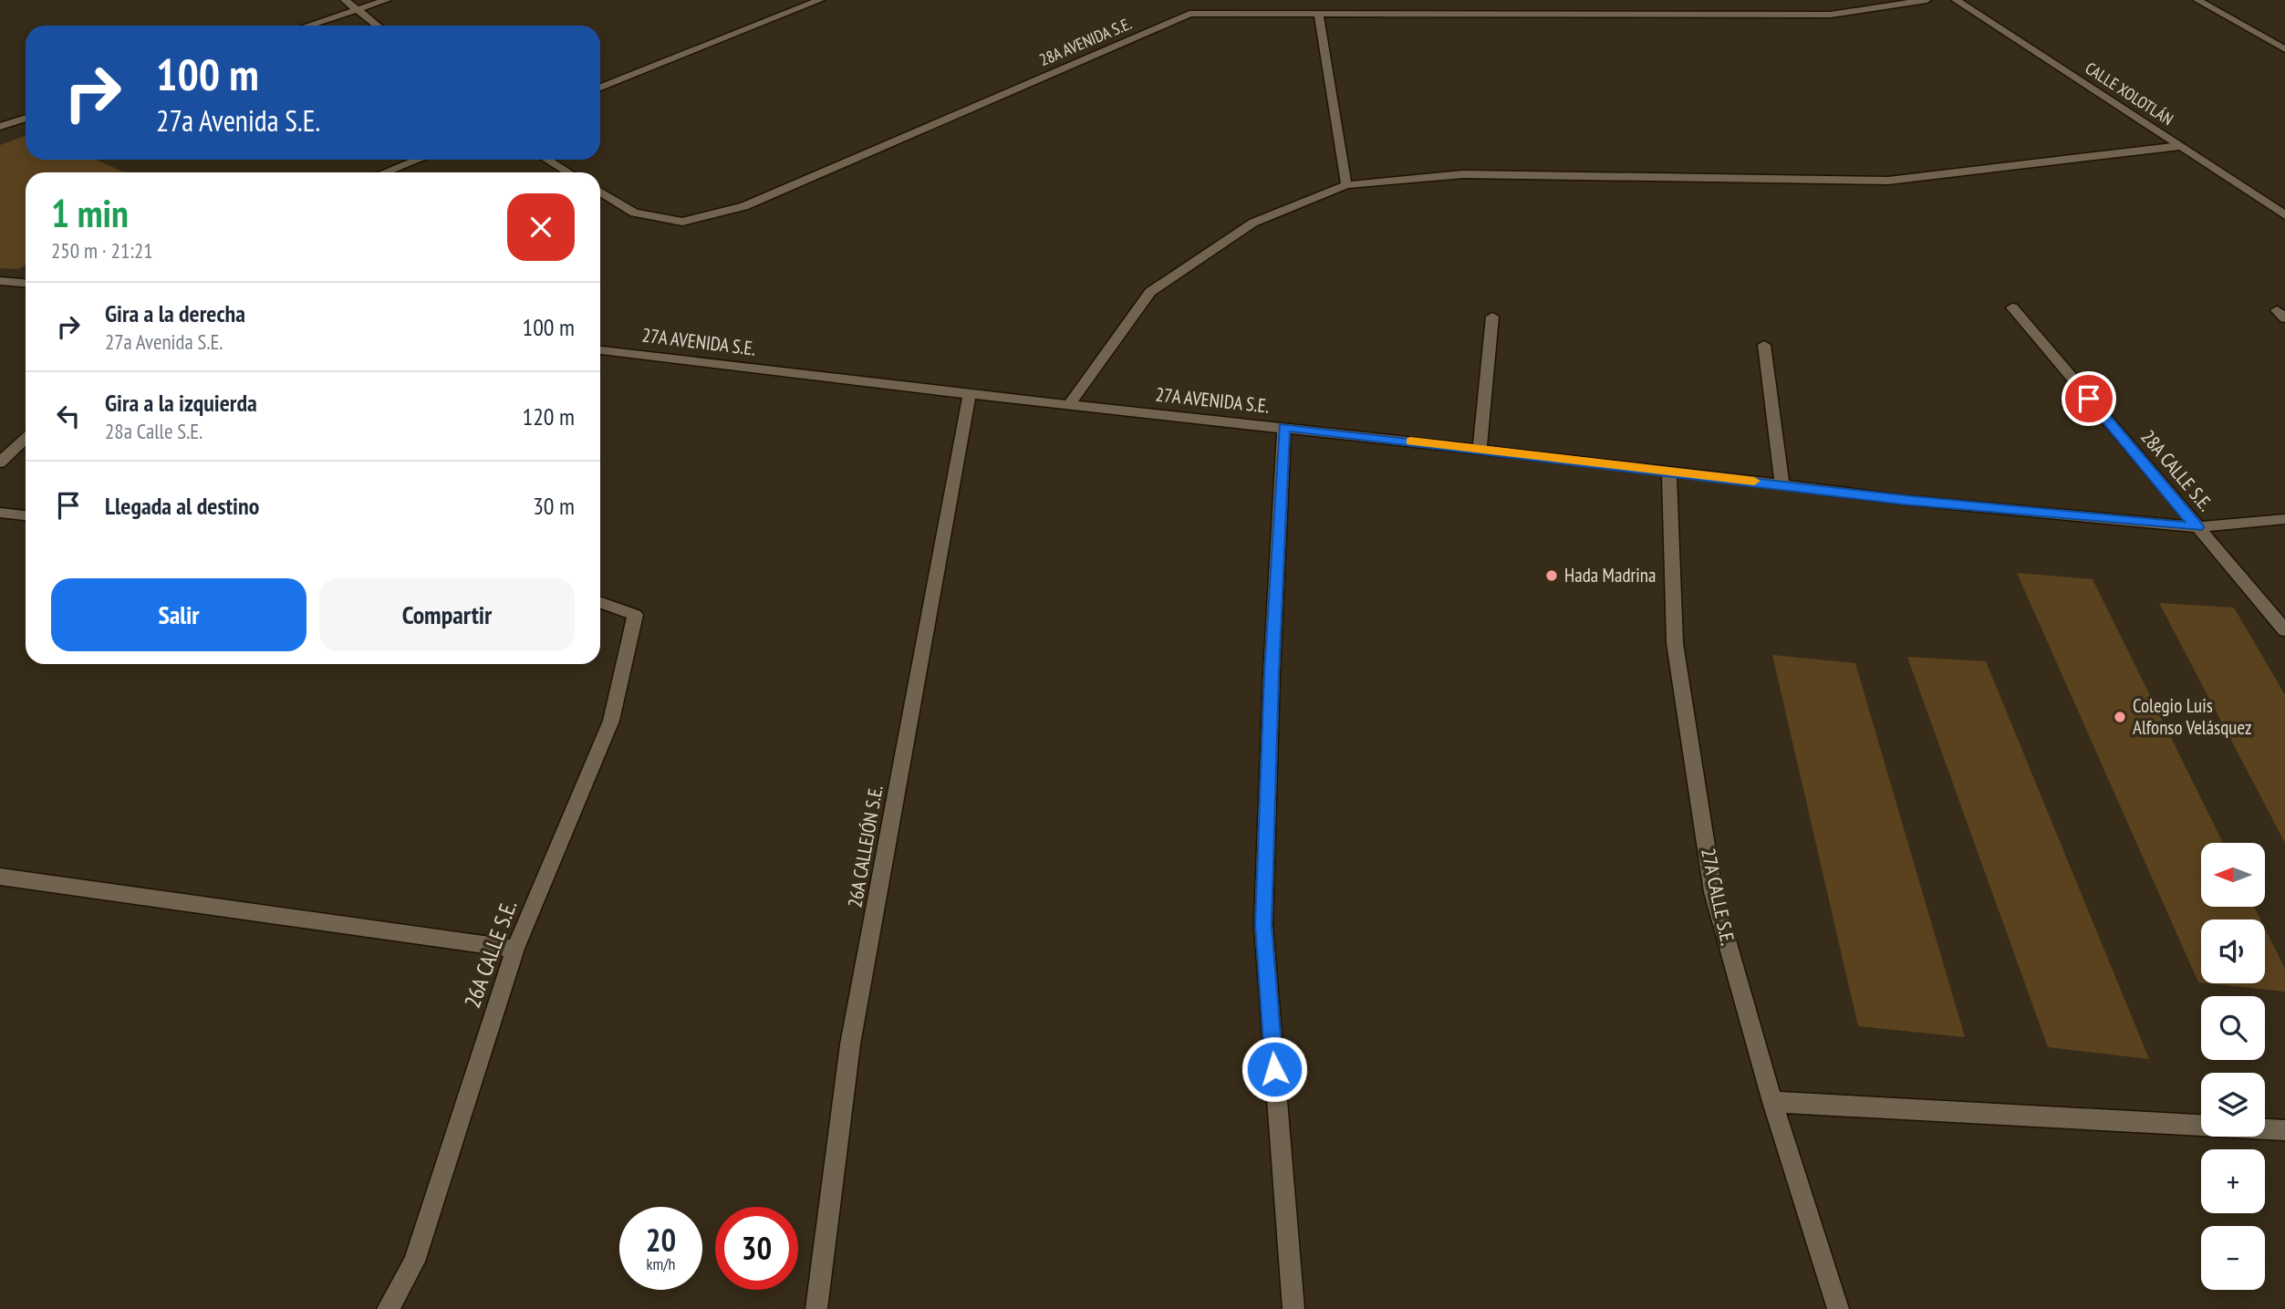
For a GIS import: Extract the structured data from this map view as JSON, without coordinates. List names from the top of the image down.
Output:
{
  "streets": {
    "street": [
      "28A AVENIDA S.E.",
      "CALLE XOLOTLÁN",
      "27A AVENIDA S.E.",
      "28A CALLE S.E.",
      "26A CALLEJÓN S.E.",
      "27A CALLE S.E.",
      "26A CALLE S.E."
    ]
  },
  "crossings": [
    ["27A AVENIDA S.E.", "28A CALLE S.E."],
    ["27A AVENIDA S.E.", "26A CALLEJÓN S.E."],
    ["27A AVENIDA S.E.", "27A CALLE S.E."]
  ],
  "places": ["Hada Madrina", "Colegio Luis Alfonso Velásquez"],
  "north": "left",
  "page": {
    "turn": ["100 m", "27a Avenida S.E."],
    "heading": ["1 min", "250 m · 21:21"],
    "list": [
      {
        "name": "Gira a la derecha",
        "note": "27a Avenida S.E.",
        "value": "100 m"
      },
      {
        "name": "Gira a la izquierda",
        "note": "28a Calle S.E.",
        "value": "120 m"
      },
      {
        "name": "Llegada al destino",
        "value": "30 m"
      }
    ],
    "buttons": ["Salir", "Compartir"],
    "map_buttons": ["+", "−"],
    "speed": "20 km/h",
    "limit": "30"
  }
}
